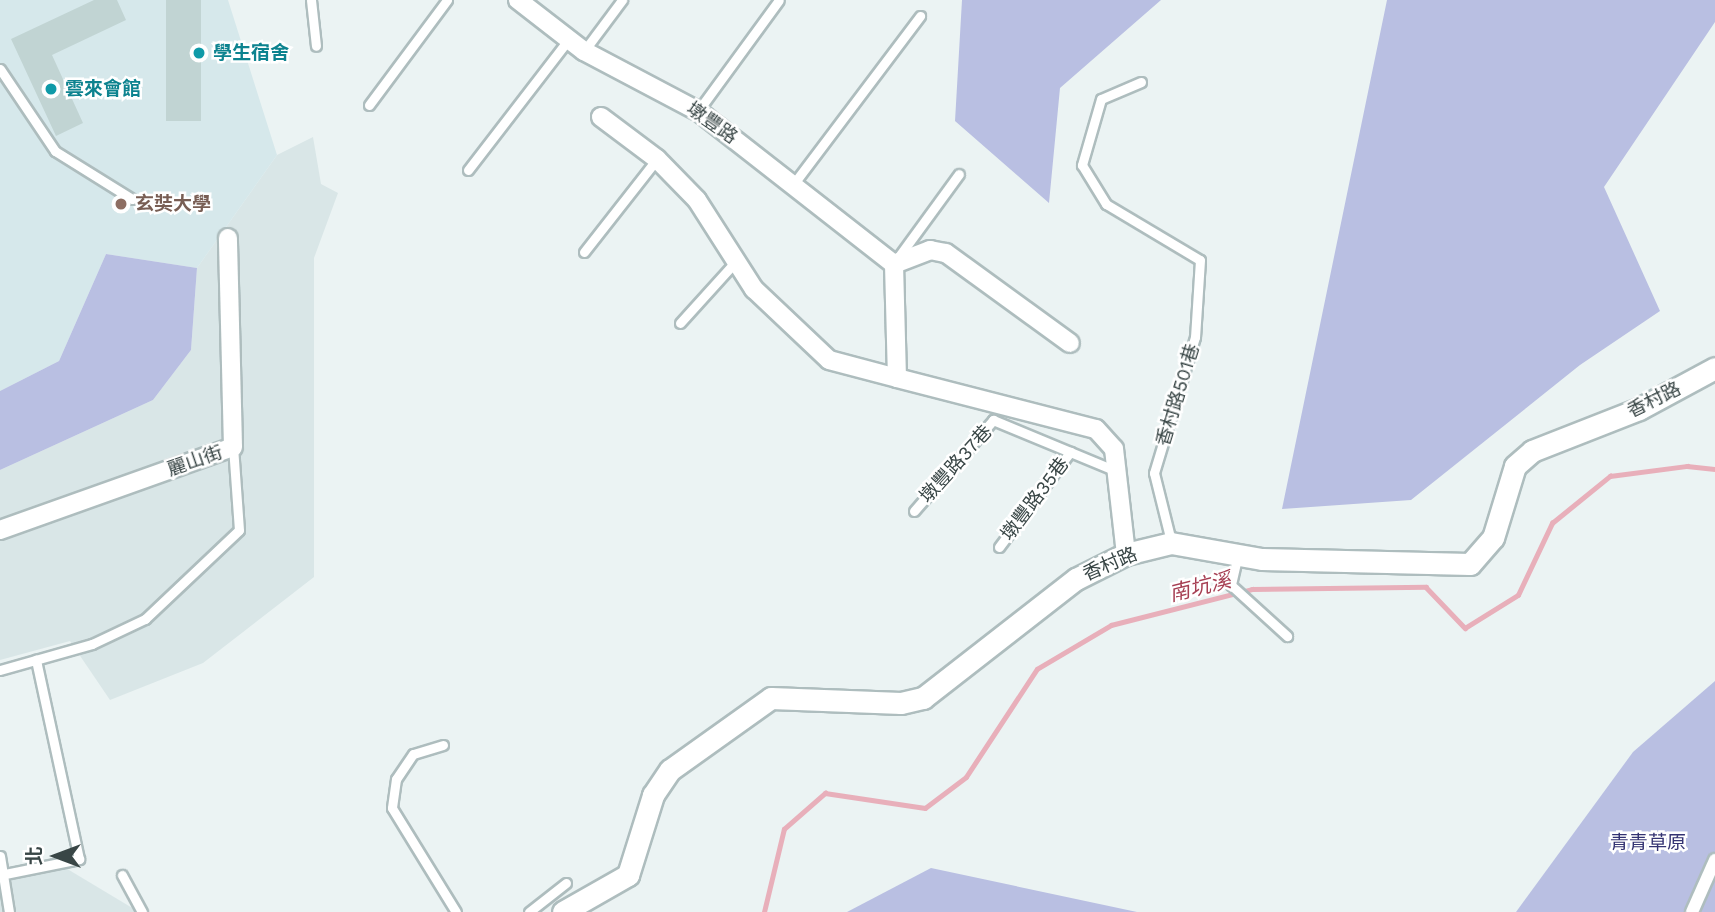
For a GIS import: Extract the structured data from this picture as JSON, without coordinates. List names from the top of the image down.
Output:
{
  "streets": {
    "street": ["墩豐路", "香村路", "麗山街"],
    "lane": ["香村路501巷", "墩豐路37巷", "墩豐路35巷"]
  },
  "crossings": [
    ["香村路501巷", "香村路"],
    ["墩豐路37巷", "墩豐路35巷"]
  ],
  "water": ["南坑溪"],
  "parks": ["青青草原"],
  "places": ["學生宿舍", "雲來會館", "玄奘大學"],
  "north": "left"
}
